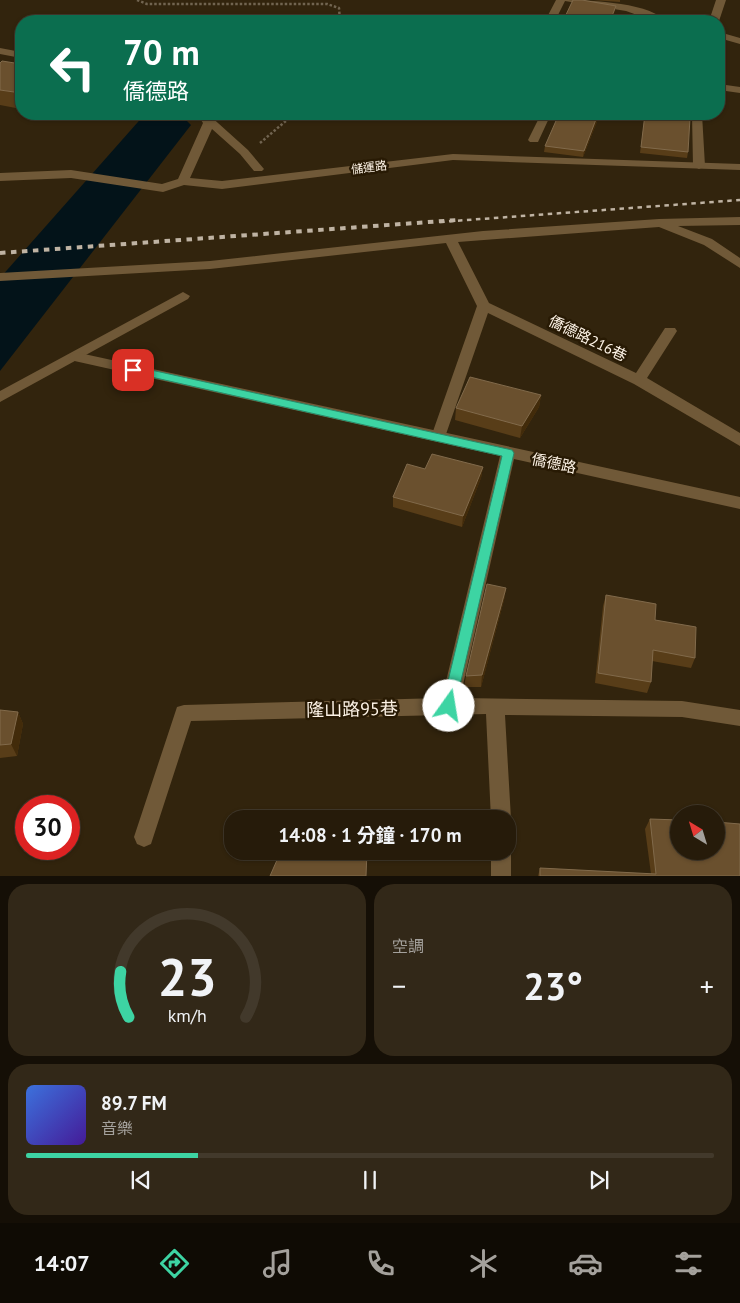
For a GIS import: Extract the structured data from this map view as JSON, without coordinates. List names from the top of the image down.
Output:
{
  "streets": {
    "street": [
      "儲運路",
      "僑德路216巷",
      "僑德路",
      "隆山路95巷"
    ]
  },
  "north": "top left",
  "page": {
    "turn": ["70 m", "僑德路"],
    "limit": "30",
    "trip": "14:08 · 1 分鐘 · 170 m",
    "tile": "空調",
    "heat": ["−", "23°", "+"],
    "song": ["89.7 FM", "音樂"],
    "tabs": "14:07",
    "gauge": ["23", "km/h"]
  }
}
